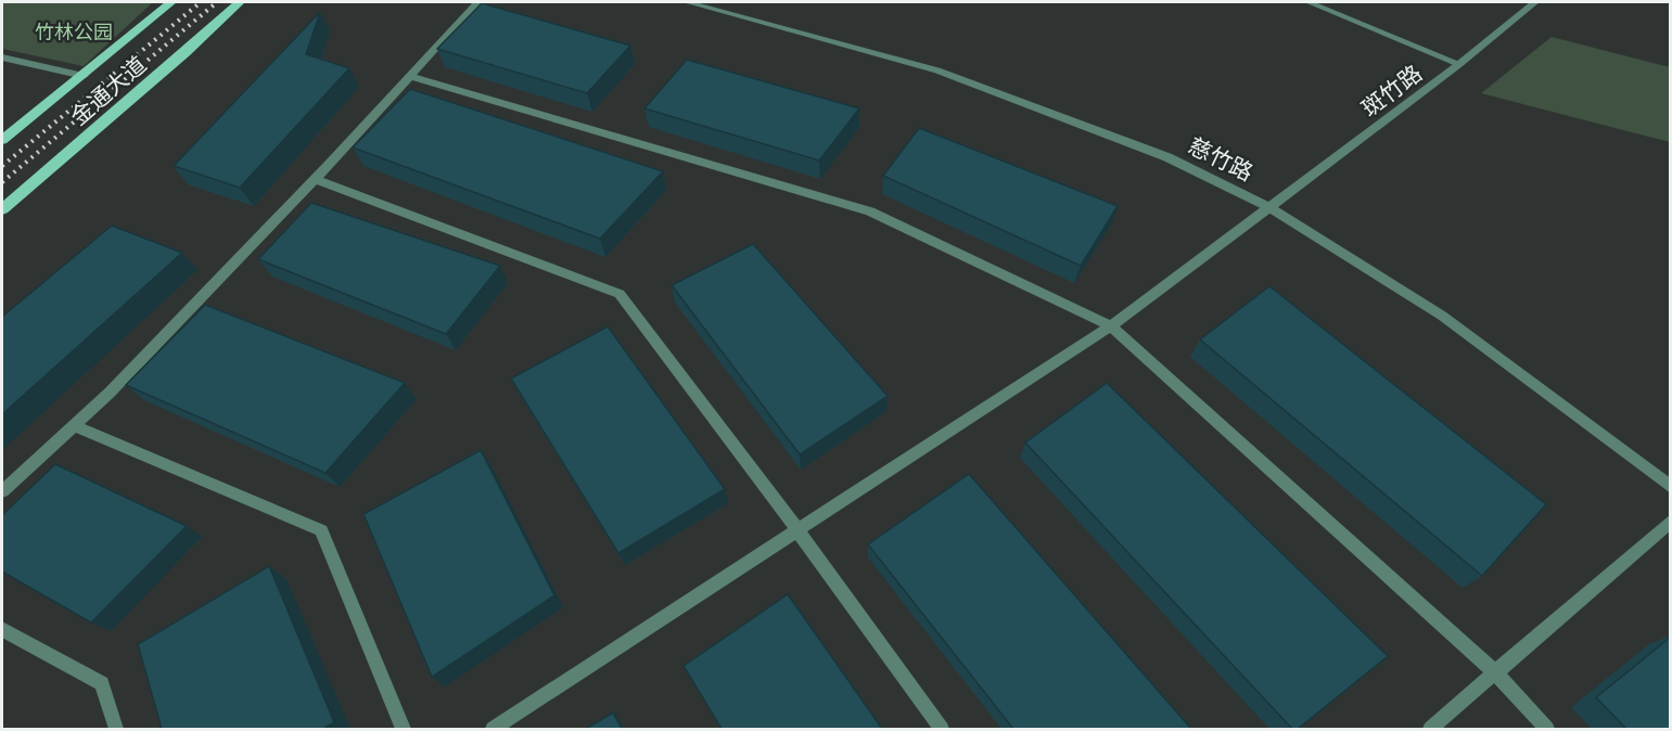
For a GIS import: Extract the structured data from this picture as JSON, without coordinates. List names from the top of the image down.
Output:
{
  "streets": {
    "main road": ["金通大道"],
    "street": ["斑竹路", "慈竹路"]
  },
  "crossings": [
    ["斑竹路", "慈竹路"]
  ],
  "parks": ["竹林公园"]
}
